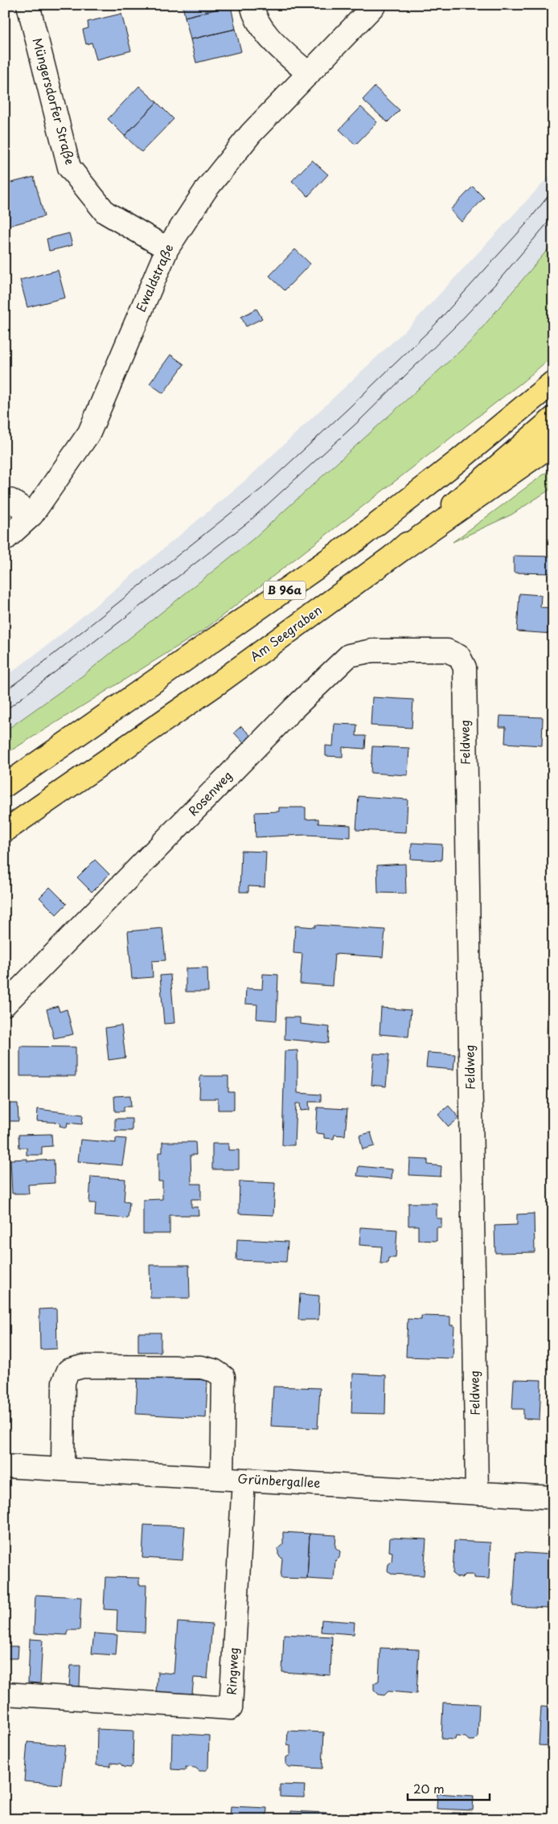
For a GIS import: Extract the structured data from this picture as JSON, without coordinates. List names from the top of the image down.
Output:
{
  "streets": {
    "main road": ["B 96a", "Am Seegraben"],
    "street": [
      "Müngersdorfer Straße",
      "Ewaldstraße",
      "Feldweg",
      "Rosenweg",
      "Grünbergallee",
      "Ringweg"
    ]
  },
  "crossings": [
    ["Müngersdorfer Straße", "Ewaldstraße"],
    ["Feldweg", "Rosenweg"],
    ["Feldweg", "Grünbergallee"],
    ["Grünbergallee", "Ringweg"]
  ],
  "scale_bar": "20 m"
}
